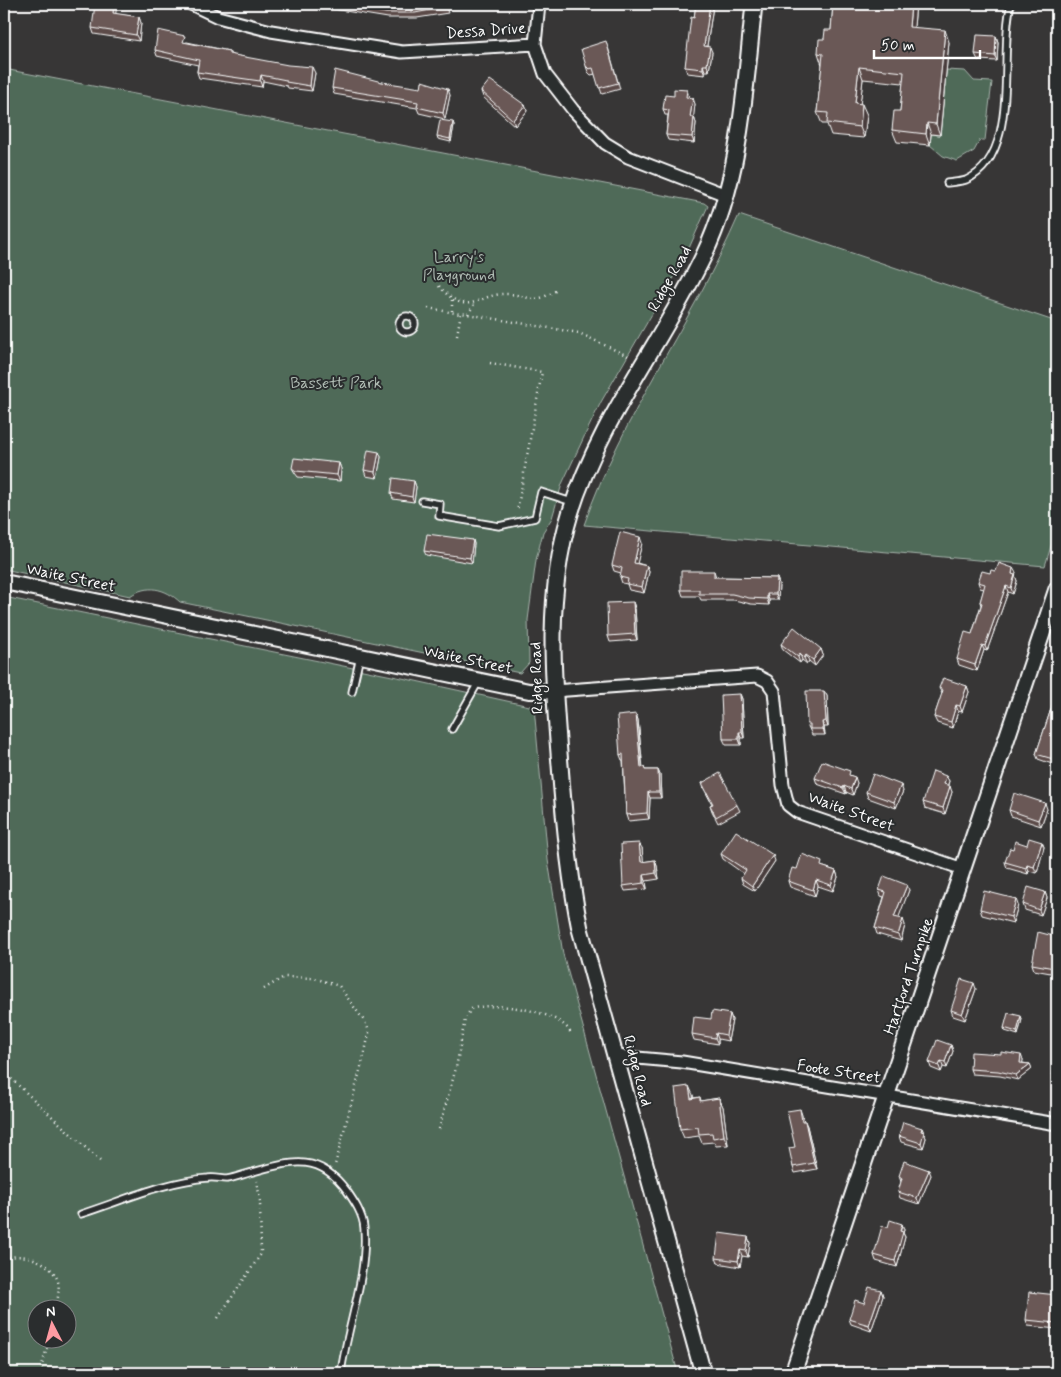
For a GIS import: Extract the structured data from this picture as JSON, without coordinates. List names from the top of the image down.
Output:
{
  "streets": {
    "main road": ["Ridge Road", "Hartford Turnpike"],
    "street": ["Dessa Drive", "Waite Street", "Foote Street"]
  },
  "crossings": [
    ["Dessa Drive", "Ridge Road"],
    ["Ridge Road", "Waite Street"],
    ["Ridge Road", "Foote Street"],
    ["Waite Street", "Hartford Turnpike"],
    ["Hartford Turnpike", "Foote Street"]
  ],
  "parks": ["Larry's Playground", "Bassett Park"],
  "scale_bar": "50 m",
  "north": "top"
}
